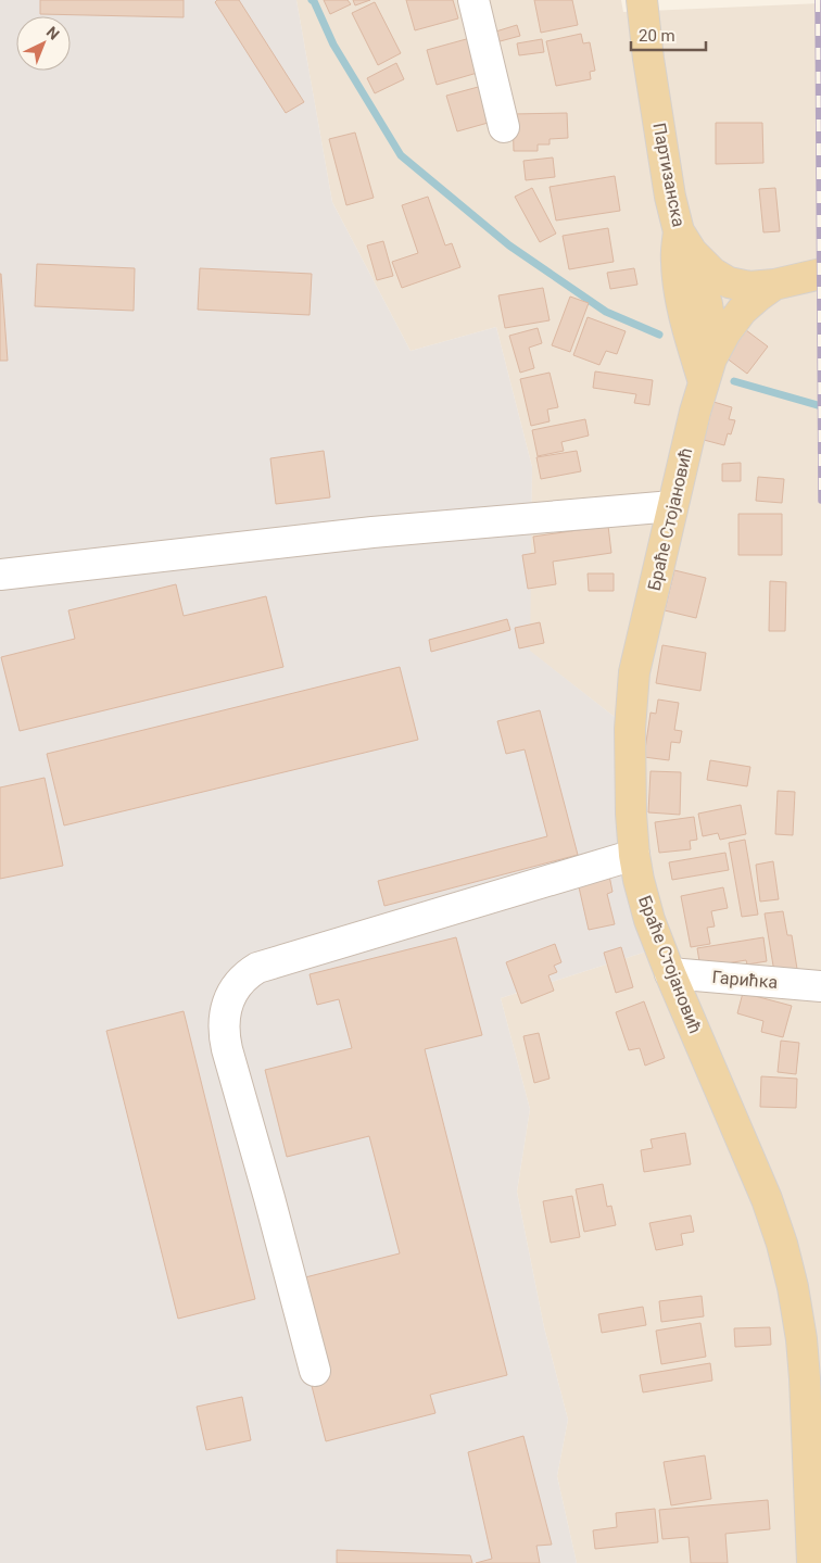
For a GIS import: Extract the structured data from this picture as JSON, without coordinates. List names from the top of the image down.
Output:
{
  "streets": {
    "main road": ["Партизанска", "Браће Стојановић"],
    "street": ["Гарићка"]
  },
  "crossings": [
    ["Браће Стојановић", "Гарићка"]
  ],
  "scale_bar": "20 m",
  "north": "top right"
}
